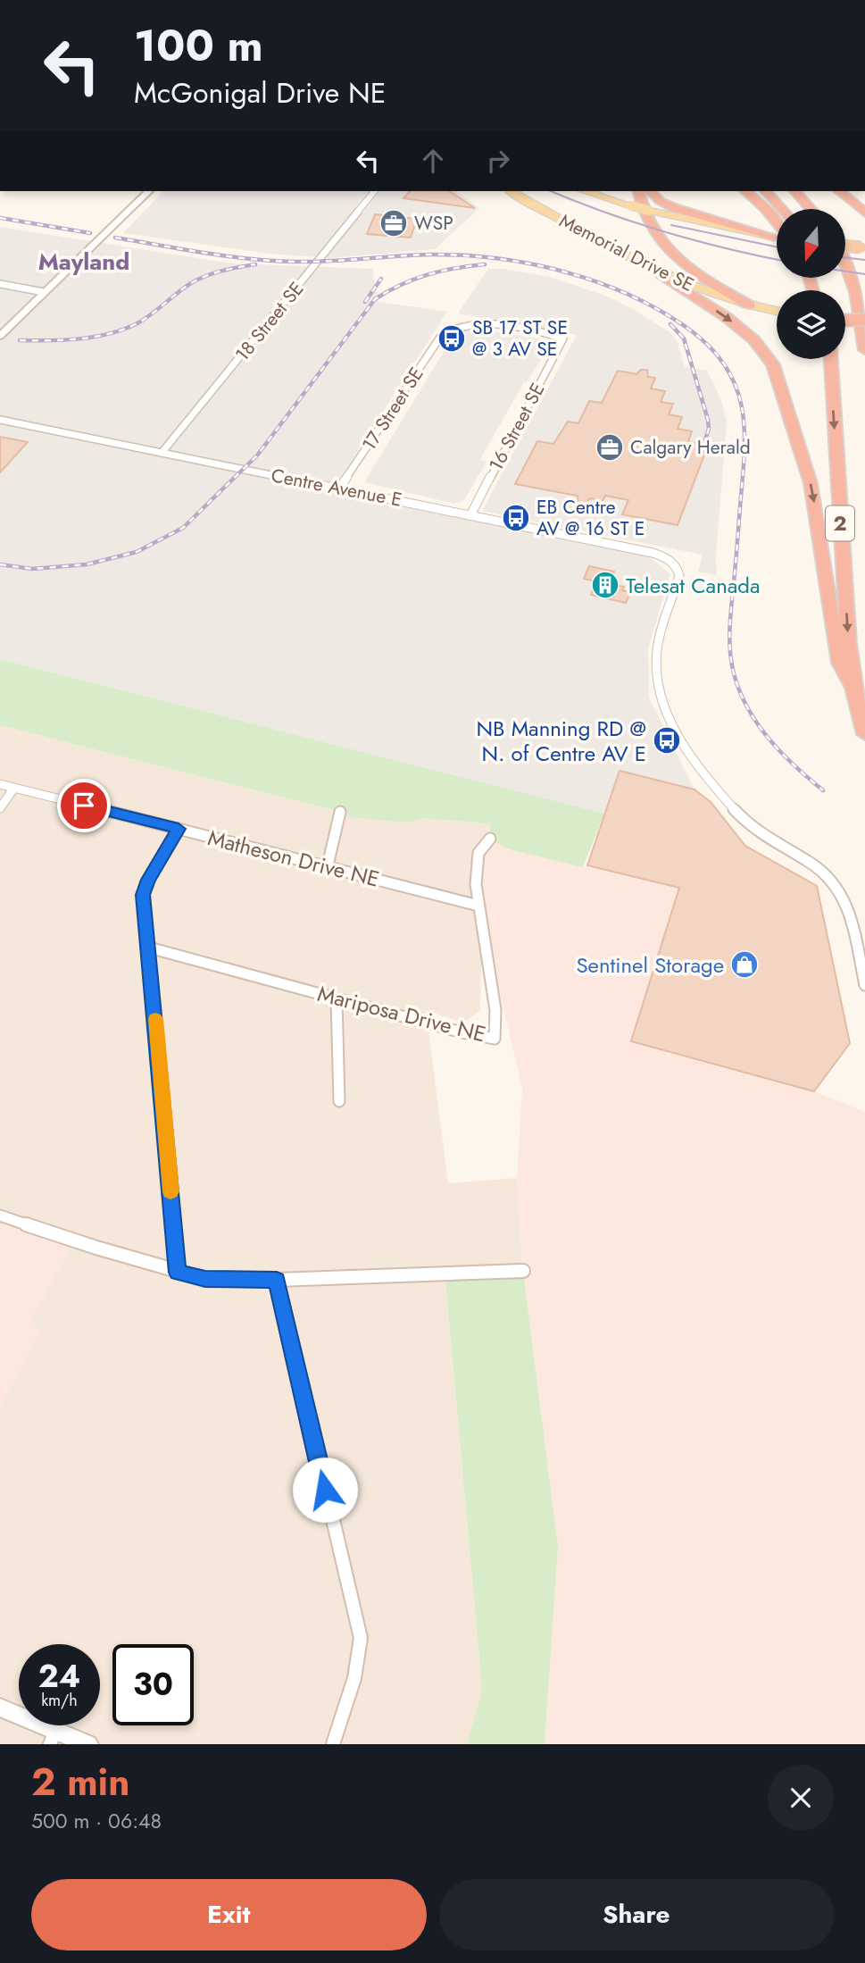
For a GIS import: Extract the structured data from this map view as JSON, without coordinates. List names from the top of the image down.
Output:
{
  "streets": {
    "highway": ["2"],
    "main road": ["Memorial Drive SE"],
    "street": [
      "18 Street SE",
      "17 Street SE",
      "16 Street SE",
      "Centre Avenue E",
      "Matheson Drive NE",
      "Mariposa Drive NE"
    ]
  },
  "crossings": [
    ["18 Street SE", "Centre Avenue E"],
    ["17 Street SE", "16 Street SE"],
    ["17 Street SE", "Centre Avenue E"],
    ["16 Street SE", "Centre Avenue E"],
    ["Matheson Drive NE", "Mariposa Drive NE"]
  ],
  "districts": ["Mayland"],
  "places": {
    "office": ["WSP", "Calgary Herald"],
    "bus stop": ["SB 17 ST SE @ 3 AV SE", "EB Centre AV @ 16 ST E", "NB Manning RD @ N. of Centre AV E"],
    "building": ["Telesat Canada"],
    "shop": ["Sentinel Storage"]
  },
  "north": "bottom",
  "page": {
    "turn": ["100 m", "McGonigal Drive NE"],
    "speed": "24 km/h",
    "limit": "30",
    "heading": ["2 min", "500 m · 06:48"],
    "buttons": ["Exit", "Share"]
  }
}
